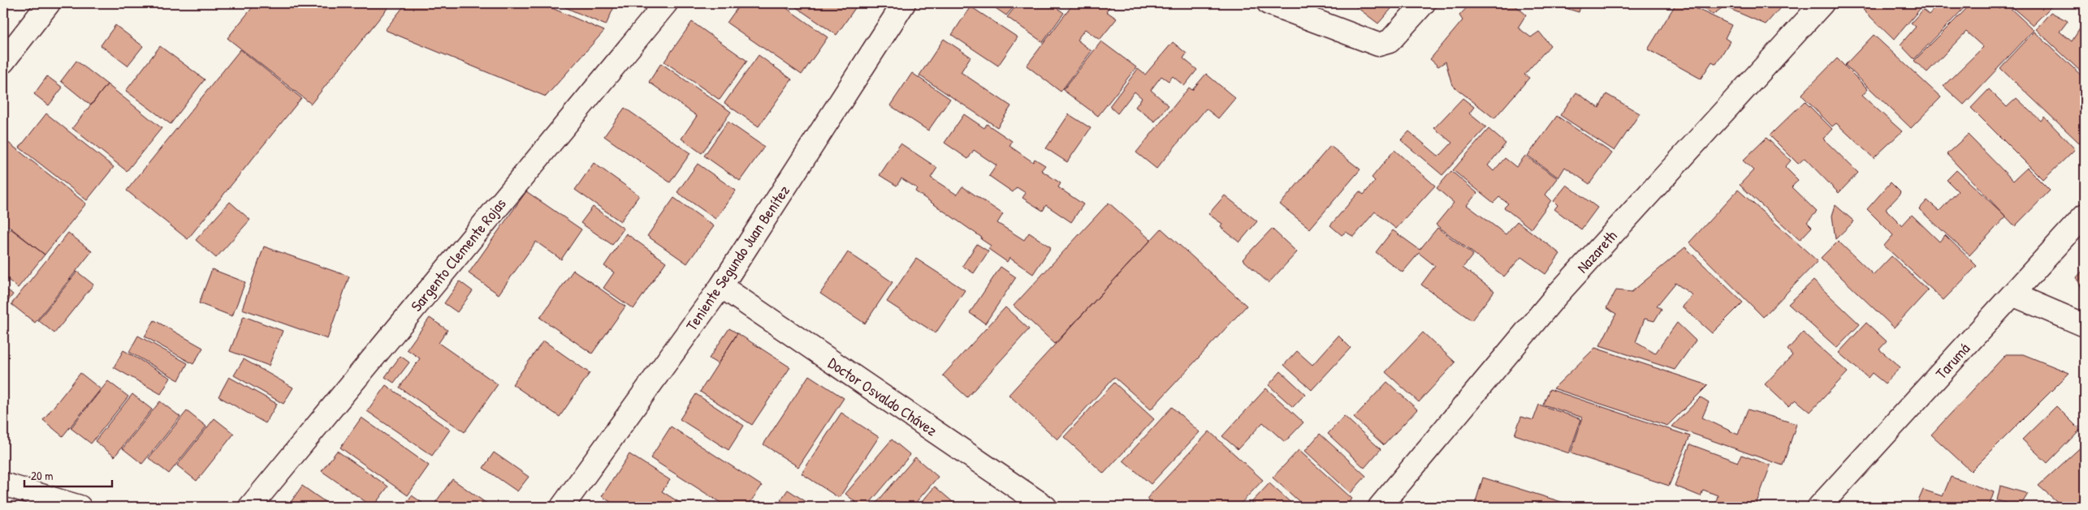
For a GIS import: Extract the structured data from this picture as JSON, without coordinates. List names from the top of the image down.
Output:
{
  "streets": {
    "street": [
      "Nazareth",
      "Sargento Clemente Rojas",
      "Teniente Segundo Juan Benítez",
      "Tarumá",
      "Doctor Osvaldo Chávez"
    ]
  },
  "crossings": [
    ["Teniente Segundo Juan Benítez", "Doctor Osvaldo Chávez"]
  ],
  "scale_bar": "20 m"
}
